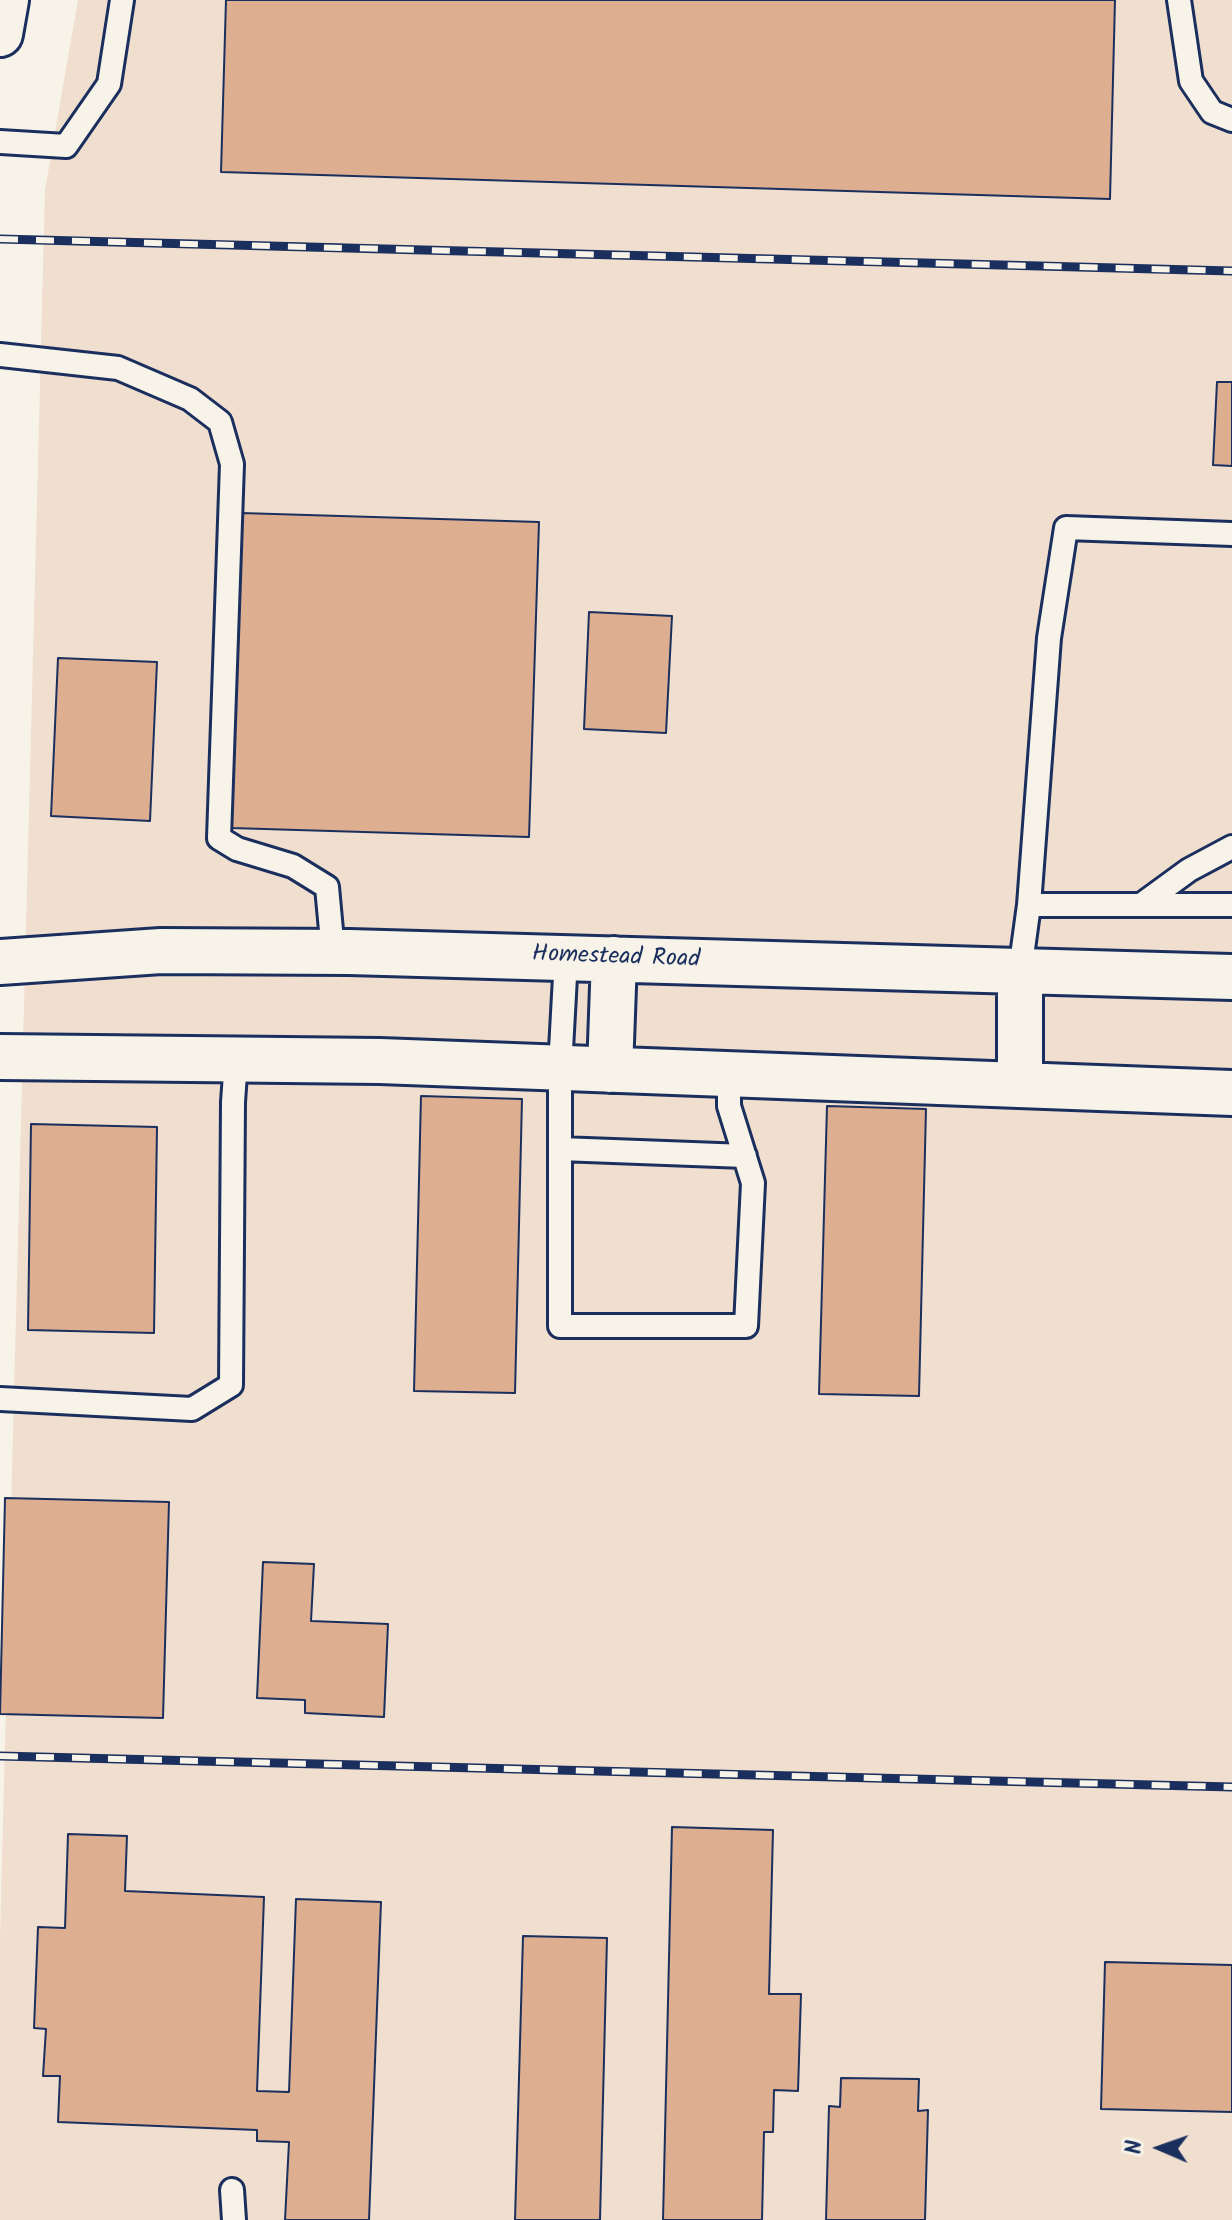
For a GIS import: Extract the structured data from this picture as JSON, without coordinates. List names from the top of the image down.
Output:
{
  "streets": {
    "main road": ["Homestead Road"]
  },
  "north": "left"
}
